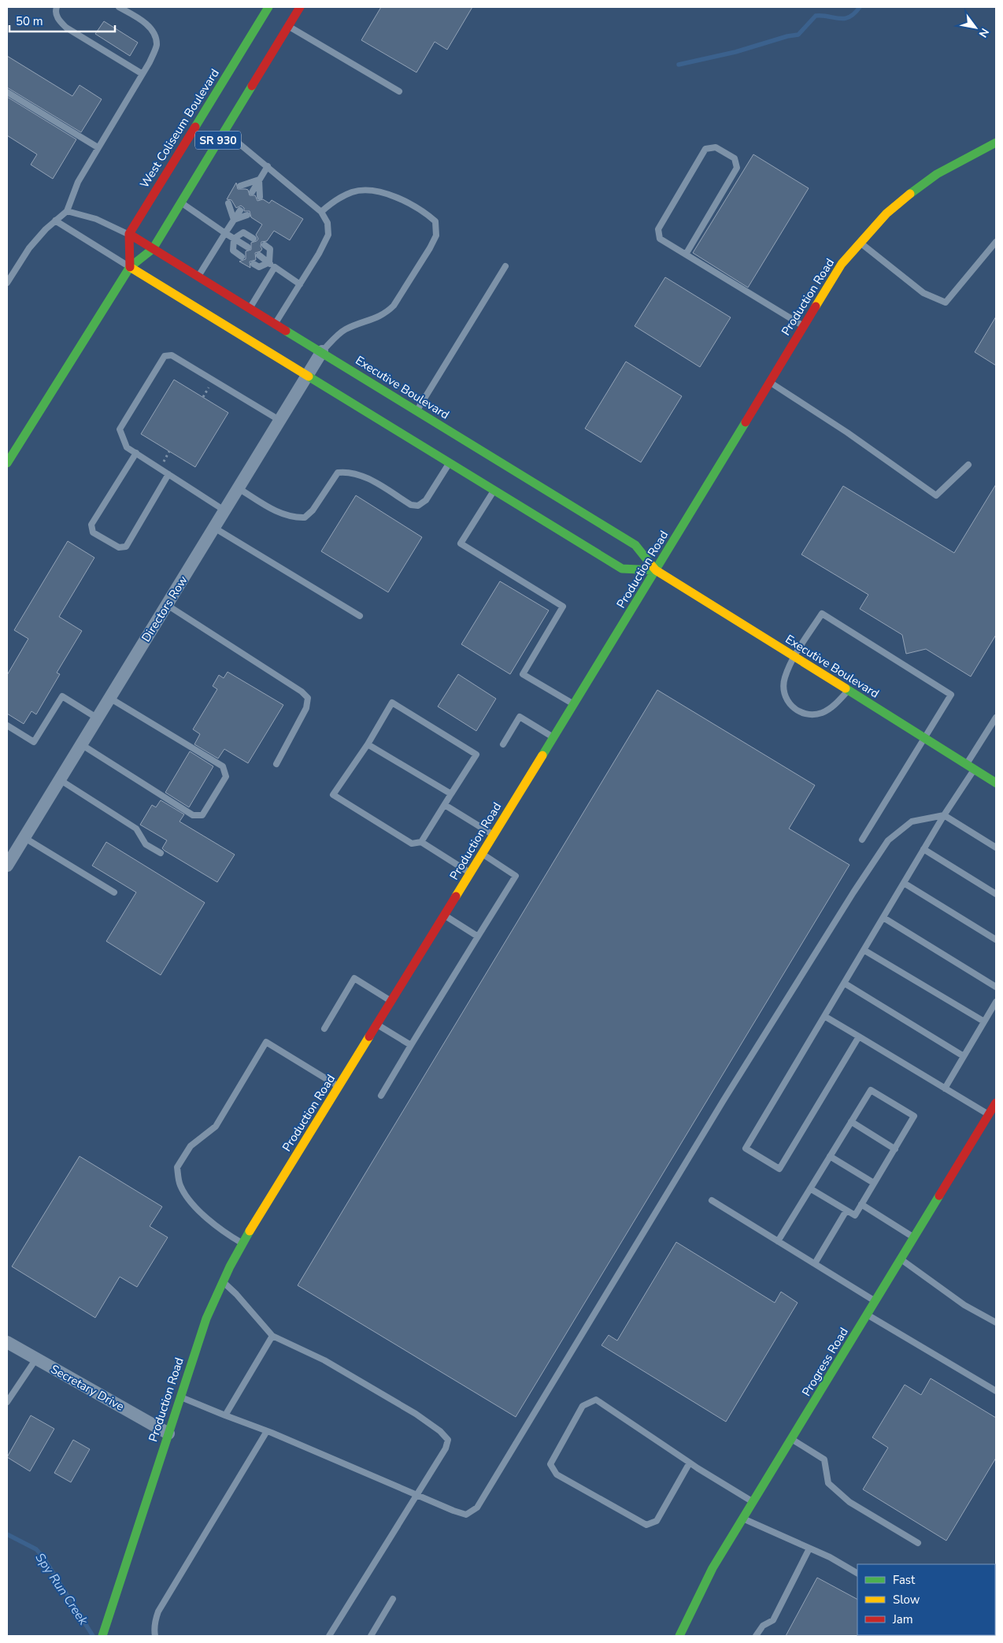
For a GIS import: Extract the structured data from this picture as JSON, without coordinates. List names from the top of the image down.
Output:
{
  "streets": {
    "main road": [
      "West Coliseum Boulevard",
      "SR 930",
      "Production Road",
      "Executive Boulevard",
      "Progress Road"
    ],
    "street": ["Directors Row", "Secretary Drive"]
  },
  "crossings": [
    ["West Coliseum Boulevard", "Executive Boulevard"],
    ["SR 930", "Executive Boulevard"],
    ["Production Road", "Executive Boulevard"],
    ["Production Road", "Secretary Drive"],
    ["Executive Boulevard", "Directors Row"]
  ],
  "water": ["Spy Run Creek"],
  "legend": ["Fast", "Slow", "Jam"],
  "scale_bar": "50 m",
  "north": "bottom right"
}
